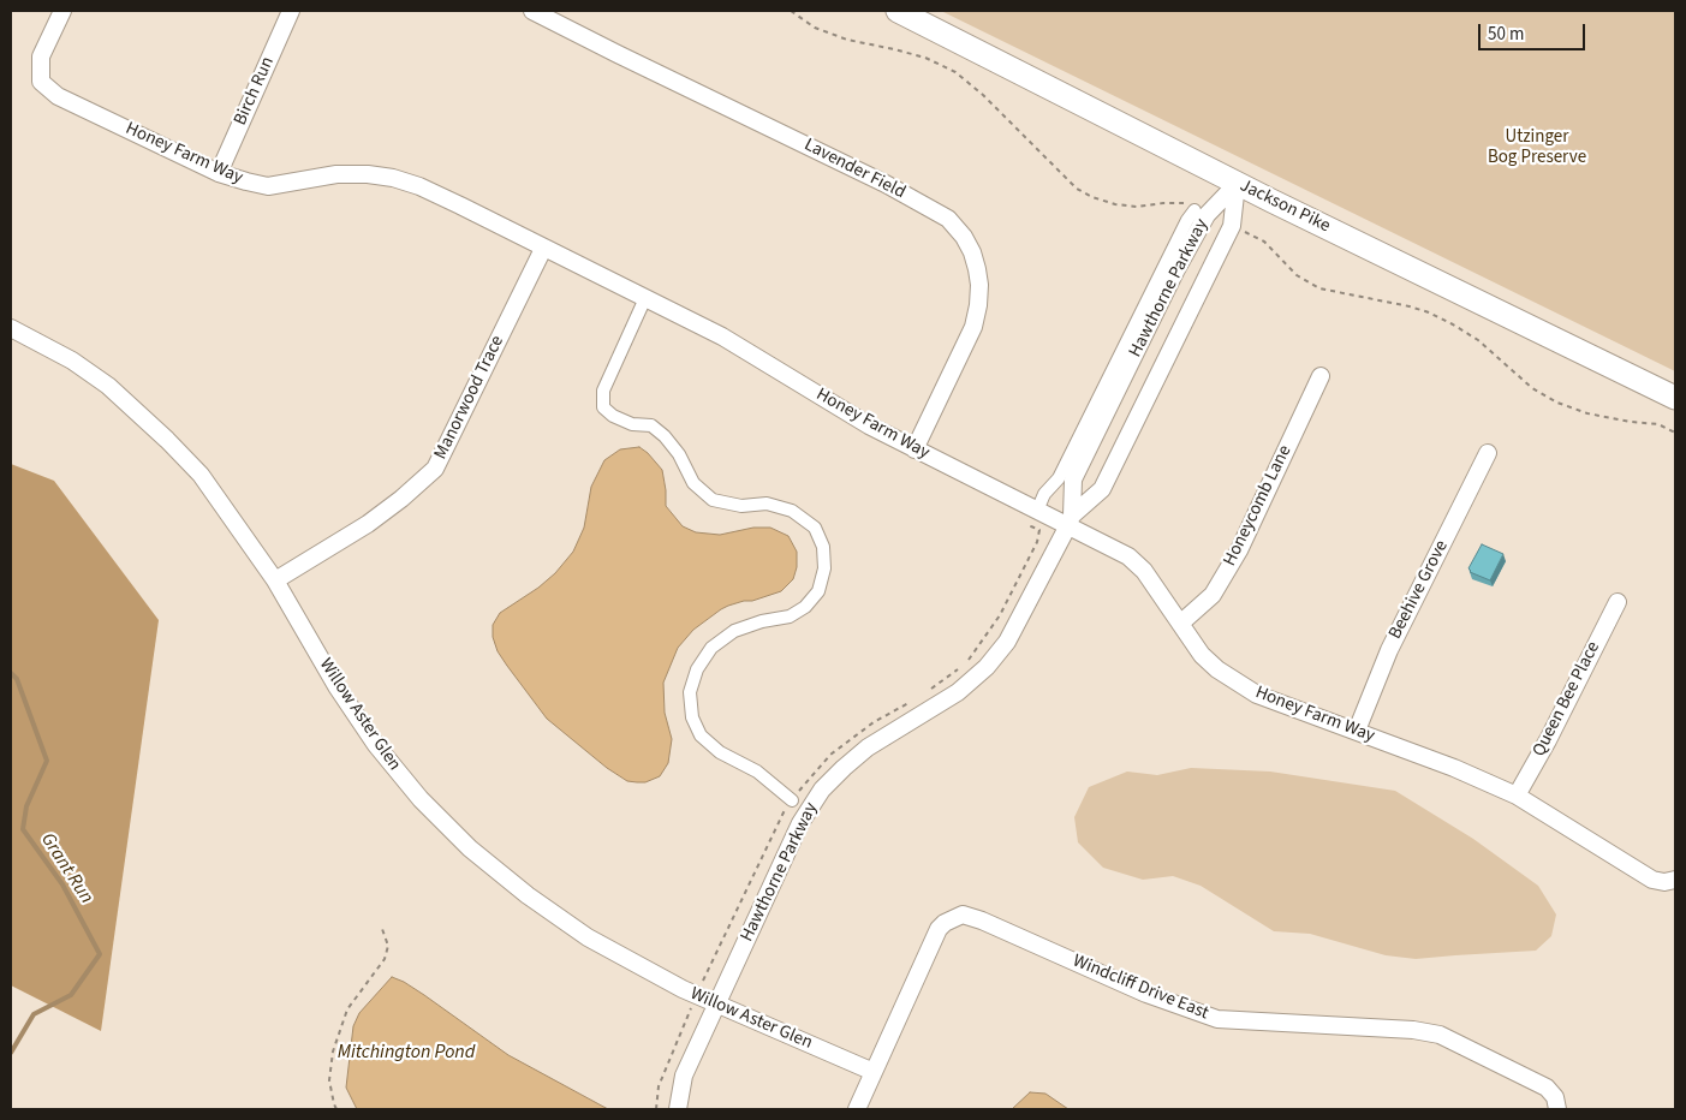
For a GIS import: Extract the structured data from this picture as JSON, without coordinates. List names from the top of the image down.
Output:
{
  "streets": {
    "main road": ["Jackson Pike"],
    "street": [
      "Birch Run",
      "Honey Farm Way",
      "Lavender Field",
      "Hawthorne Parkway",
      "Manorwood Trace",
      "Honeycomb Lane",
      "Beehive Grove",
      "Queen Bee Place",
      "Willow Aster Glen",
      "Windcliff Drive East"
    ]
  },
  "crossings": [
    ["Birch Run", "Honey Farm Way"],
    ["Honey Farm Way", "Lavender Field"],
    ["Honey Farm Way", "Hawthorne Parkway"],
    ["Honey Farm Way", "Manorwood Trace"],
    ["Honey Farm Way", "Honeycomb Lane"],
    ["Honey Farm Way", "Beehive Grove"],
    ["Honey Farm Way", "Queen Bee Place"],
    ["Jackson Pike", "Hawthorne Parkway"],
    ["Hawthorne Parkway", "Willow Aster Glen"],
    ["Manorwood Trace", "Willow Aster Glen"],
    ["Willow Aster Glen", "Windcliff Drive East"]
  ],
  "water": ["Grant Run", "Mitchington Pond"],
  "parks": ["Utzinger Bog Preserve"],
  "scale_bar": "50 m"
}
